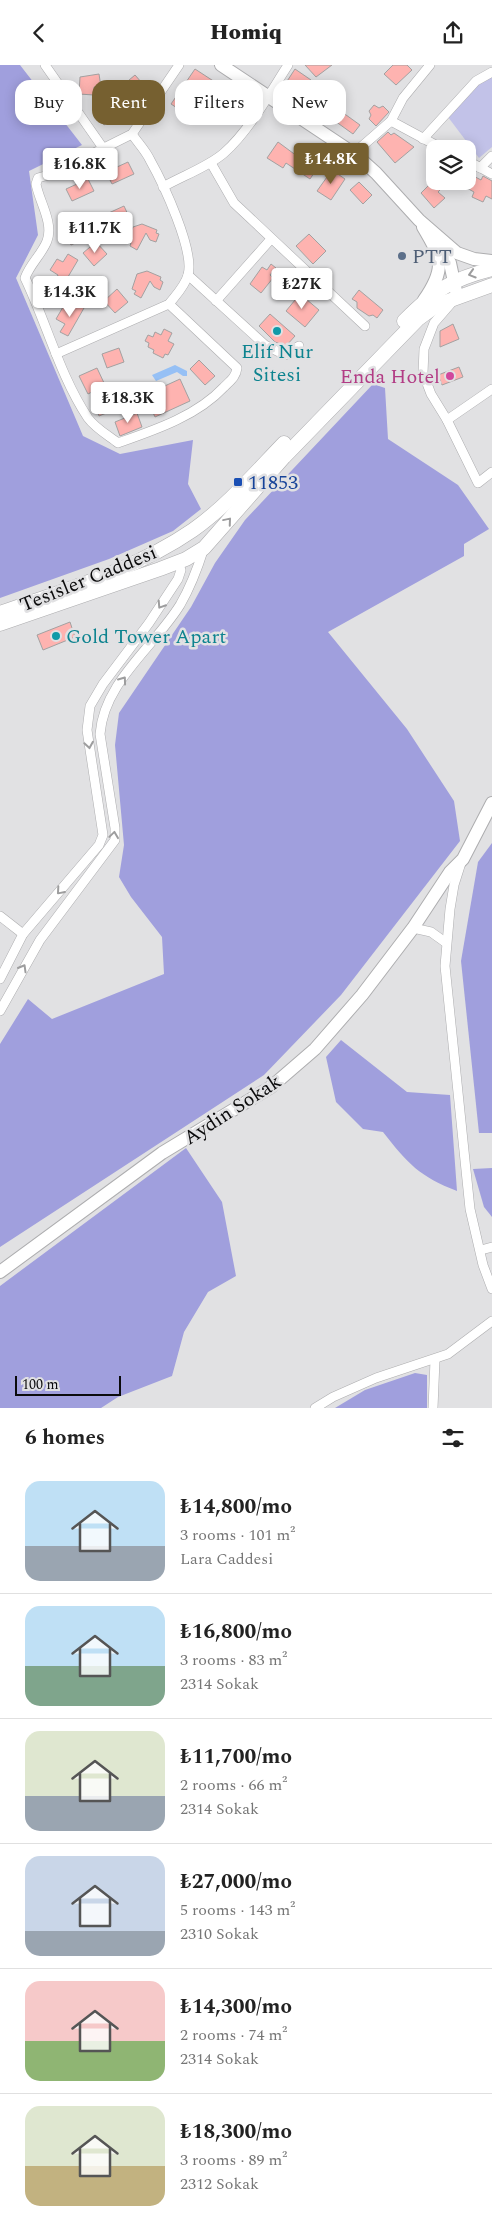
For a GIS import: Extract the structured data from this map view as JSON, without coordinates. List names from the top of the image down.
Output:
{
  "streets": {
    "main road": ["Tesisler Caddesi"],
    "street": ["Aydin Sokak"]
  },
  "places": {
    "other": [
      "PTT",
      "Elif Nur Sitesi",
      "Enda Hotel",
      "Gold Tower Apart"
    ],
    "transit": ["11853"]
  },
  "scale_bar": "100 m",
  "page": {
    "header": "Homiq",
    "chip": [
      "Buy",
      "Rent",
      "Filters",
      "New"
    ],
    "price": [
      "₺14.8K",
      "₺16.8K",
      "₺11.7K",
      "₺27K",
      "₺14.3K",
      "₺18.3K"
    ],
    "scale": "100 m",
    "heading": "6 homes",
    "list": [
      {
        "name": "₺14,800/mo",
        "note": "3 rooms · 101 m² · Lara Caddesi"
      },
      {
        "name": "₺16,800/mo",
        "note": "3 rooms · 83 m² · 2314 Sokak"
      },
      {
        "name": "₺11,700/mo",
        "note": "2 rooms · 66 m² · 2314 Sokak"
      },
      {
        "name": "₺27,000/mo",
        "note": "5 rooms · 143 m² · 2310 Sokak"
      },
      {
        "name": "₺14,300/mo",
        "note": "2 rooms · 74 m² · 2314 Sokak"
      },
      {
        "name": "₺18,300/mo",
        "note": "3 rooms · 89 m² · 2312 Sokak"
      }
    ]
  }
}
